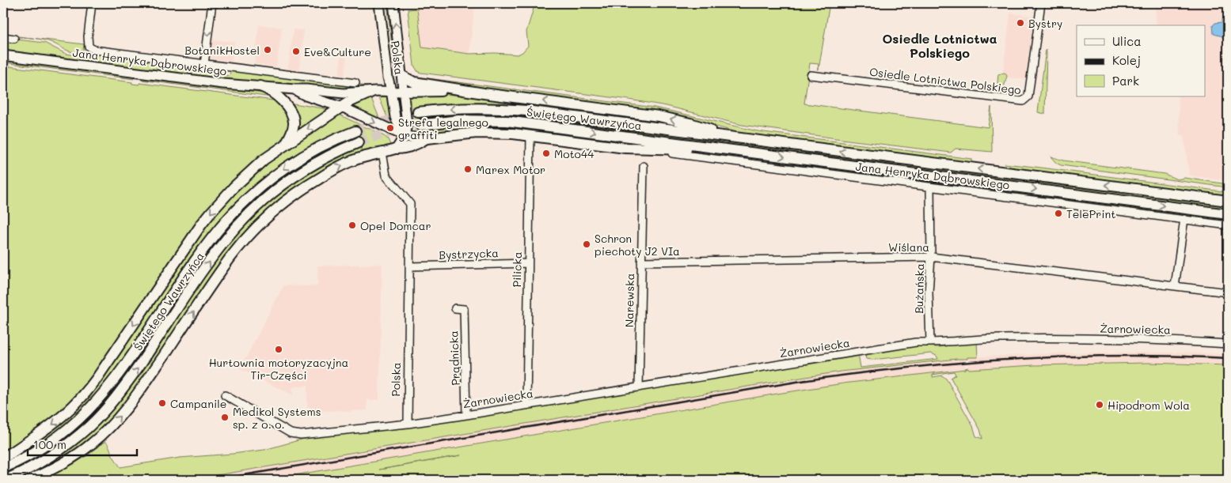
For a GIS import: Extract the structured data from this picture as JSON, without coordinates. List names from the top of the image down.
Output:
{
  "streets": {
    "main road": ["Jana Henryka Dąbrowskiego", "Świętego Wawrzyńca"],
    "street": [
      "Polska",
      "Osiedle Lotnictwa Polskiego",
      "Wiślana",
      "Bystrzycka",
      "Pilicka",
      "Bużańska",
      "Narewska",
      "Żarnowiecka",
      "Prądnicka"
    ]
  },
  "crossings": [
    ["Polska", "Jana Henryka Dąbrowskiego"],
    ["Polska", "Bystrzycka"],
    ["Polska", "Żarnowiecka"],
    ["Jana Henryka Dąbrowskiego", "Świętego Wawrzyńca"],
    ["Jana Henryka Dąbrowskiego", "Bużańska"],
    ["Wiślana", "Bużańska"],
    ["Wiślana", "Narewska"],
    ["Bystrzycka", "Pilicka"],
    ["Pilicka", "Żarnowiecka"],
    ["Bużańska", "Żarnowiecka"],
    ["Narewska", "Żarnowiecka"],
    ["Żarnowiecka", "Prądnicka"]
  ],
  "districts": ["Osiedle Lotnictwa Polskiego"],
  "places": [
    "Bystry",
    "BotanikHostel",
    "Eve&Culture",
    "Strefa legalnego graffiti",
    "Moto44",
    "Marex Motor",
    "TelePrint",
    "Opel Domcar",
    "Schron piechoty J2 VIa",
    "Hurtownia motoryzacyjna Tir-Części",
    "Campanile",
    "Hipodrom Wola",
    "Medikol Systems sp. z o. o."
  ],
  "legend": ["Ulica", "Kolej", "Park"],
  "scale_bar": "100 m"
}
